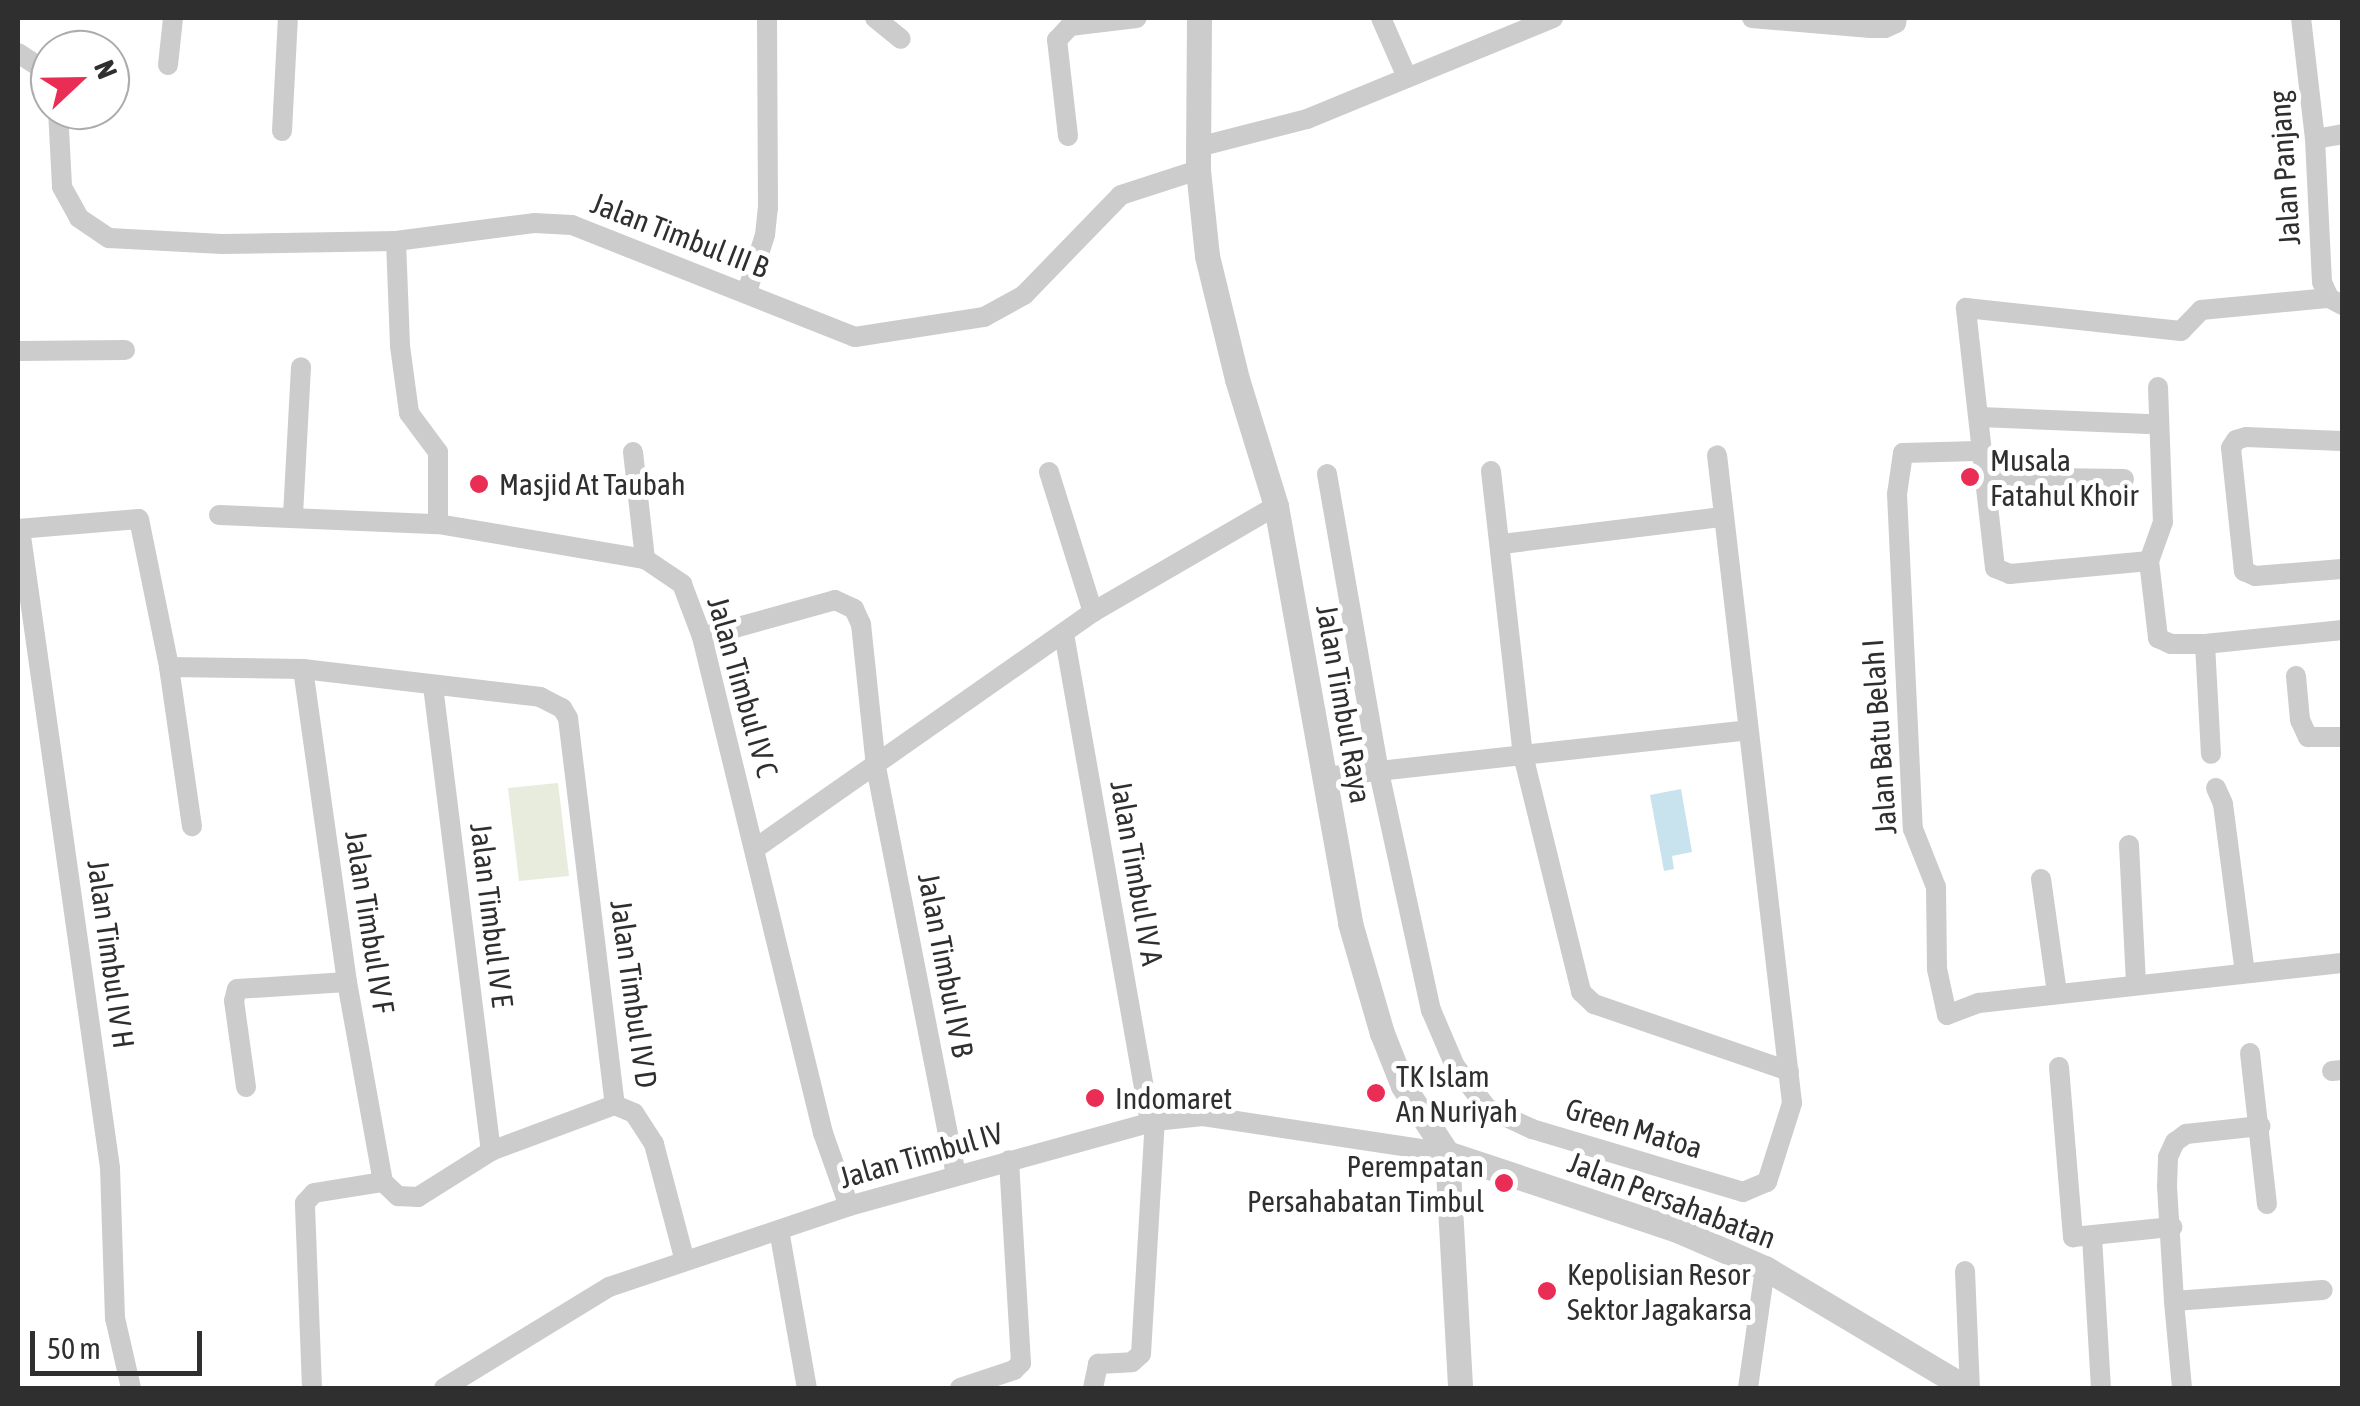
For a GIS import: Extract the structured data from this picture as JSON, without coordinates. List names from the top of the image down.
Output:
{
  "streets": {
    "street": [
      "Jalan Panjang",
      "Jalan Timbul III B",
      "Jalan Timbul IV C",
      "Jalan Timbul Raya",
      "Jalan Batu Belah I",
      "Jalan Timbul IV A",
      "Jalan Timbul IV E",
      "Jalan Timbul IV F",
      "Jalan Timbul IV H",
      "Jalan Timbul IV B",
      "Jalan Timbul IV D",
      "Green Matoa",
      "Jalan Timbul IV",
      "Jalan Persahabatan"
    ]
  },
  "crossings": [
    ["Jalan Timbul III B", "Jalan Timbul Raya"],
    ["Jalan Timbul IV C", "Jalan Timbul IV B"],
    ["Jalan Timbul IV C", "Jalan Timbul IV"],
    ["Jalan Timbul Raya", "Jalan Timbul IV"],
    ["Jalan Timbul Raya", "Jalan Persahabatan"],
    ["Jalan Timbul IV A", "Jalan Timbul IV"],
    ["Jalan Timbul IV E", "Jalan Timbul IV D"],
    ["Jalan Timbul IV B", "Jalan Timbul IV"],
    ["Jalan Timbul IV D", "Jalan Timbul IV"],
    ["Jalan Timbul IV", "Jalan Persahabatan"]
  ],
  "places": [
    "Musala Fatahul Khoir",
    "Masjid At Taubah",
    "TK Islam An Nuriyah",
    "Indomaret",
    "Perempatan Persahabatan Timbul",
    "Kepolisian Resor Sektor Jagakarsa"
  ],
  "scale_bar": "50 m",
  "north": "right"
}
